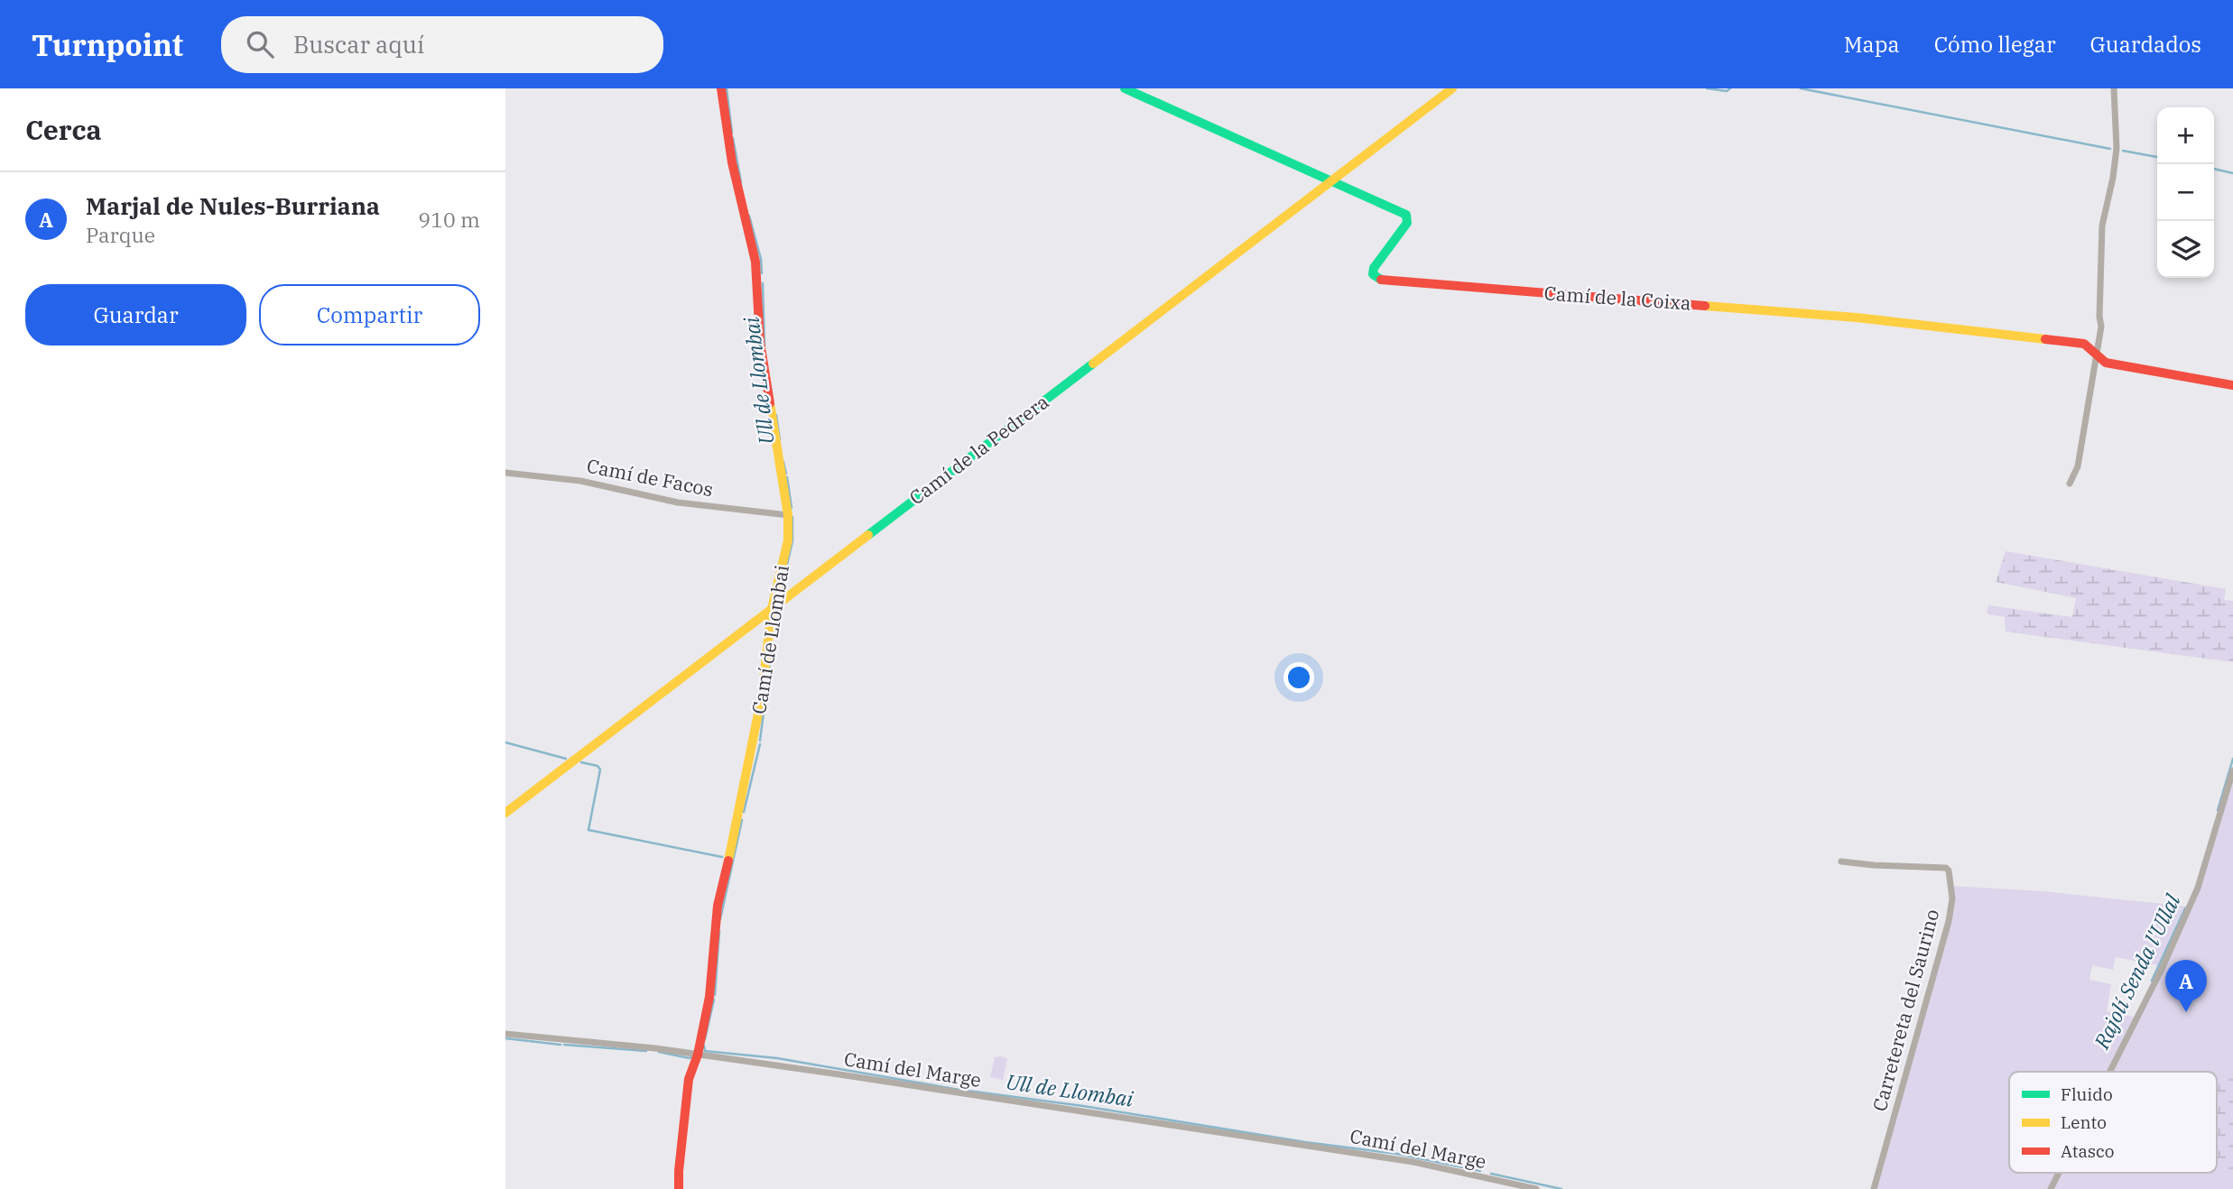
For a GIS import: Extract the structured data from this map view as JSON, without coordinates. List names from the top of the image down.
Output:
{
  "streets": {
    "street": [
      "Camí de la Coixa",
      "Camí de la Pedrera",
      "Camí de Facos",
      "Camí de Llombai",
      "Carretereta del Saurino",
      "Camí del Marge"
    ]
  },
  "crossings": [
    ["Camí de la Coixa", "Camí de la Pedrera"],
    ["Camí de la Pedrera", "Camí de Llombai"],
    ["Camí de Facos", "Camí de Llombai"],
    ["Camí de Llombai", "Camí del Marge"]
  ],
  "water": ["Ull de Llombai", "Rajolí Senda l'Ullal"],
  "legend": ["Fluido", "Lento", "Atasco"],
  "page": {
    "header": "Turnpoint",
    "search": "Buscar aquí",
    "nav": ["Mapa", "Cómo llegar", "Guardados"],
    "heading": "Cerca",
    "map_buttons": ["+", "−"],
    "list": [
      {
        "mark": "A",
        "name": "Marjal de Nules-Burriana",
        "note": "Parque",
        "value": "910 m"
      }
    ],
    "buttons": ["Guardar", "Compartir"],
    "pins": "A"
  }
}
